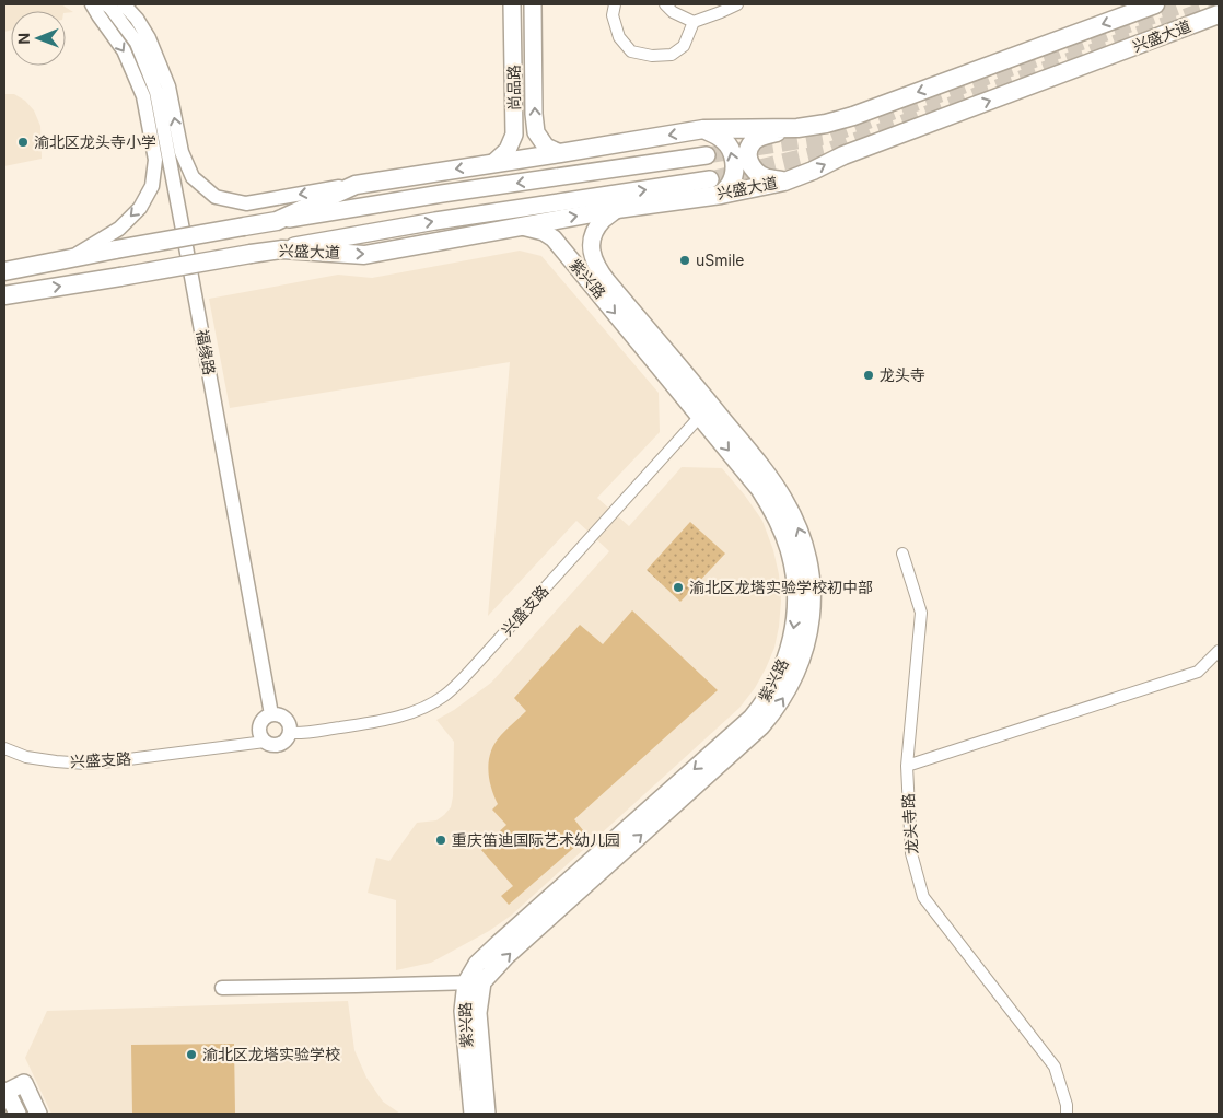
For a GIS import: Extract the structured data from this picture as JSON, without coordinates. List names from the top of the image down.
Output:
{
  "streets": {
    "main road": ["兴盛大道", "尚品路", "紫兴路"],
    "street": ["福缘路", "兴盛支路", "龙头寺路"]
  },
  "crossings": [
    ["兴盛大道", "尚品路"],
    ["兴盛大道", "紫兴路"],
    ["紫兴路", "兴盛支路"],
    ["福缘路", "兴盛支路"]
  ],
  "places": [
    "渝北区龙头寺小学",
    "uSmile",
    "龙头寺",
    "渝北区龙塔实验学校初中部",
    "重庆笛迪国际艺术幼儿园",
    "渝北区龙塔实验学校"
  ],
  "north": "left"
}
